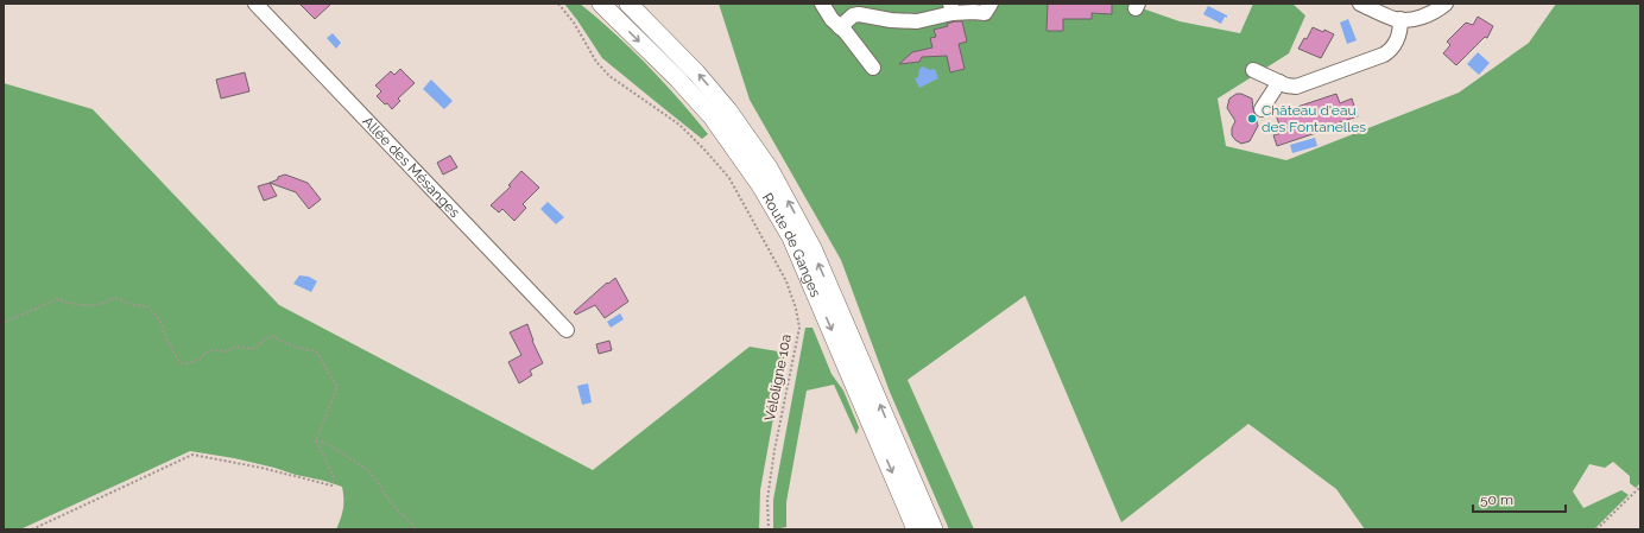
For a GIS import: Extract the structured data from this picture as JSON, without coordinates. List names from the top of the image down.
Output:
{
  "streets": {
    "main road": ["Route de Ganges"],
    "street": ["Allée des Mésanges"],
    "path": ["Véloligne 10a"]
  },
  "places": ["Château d'eau des Fontanelles"],
  "scale_bar": "50 m"
}
